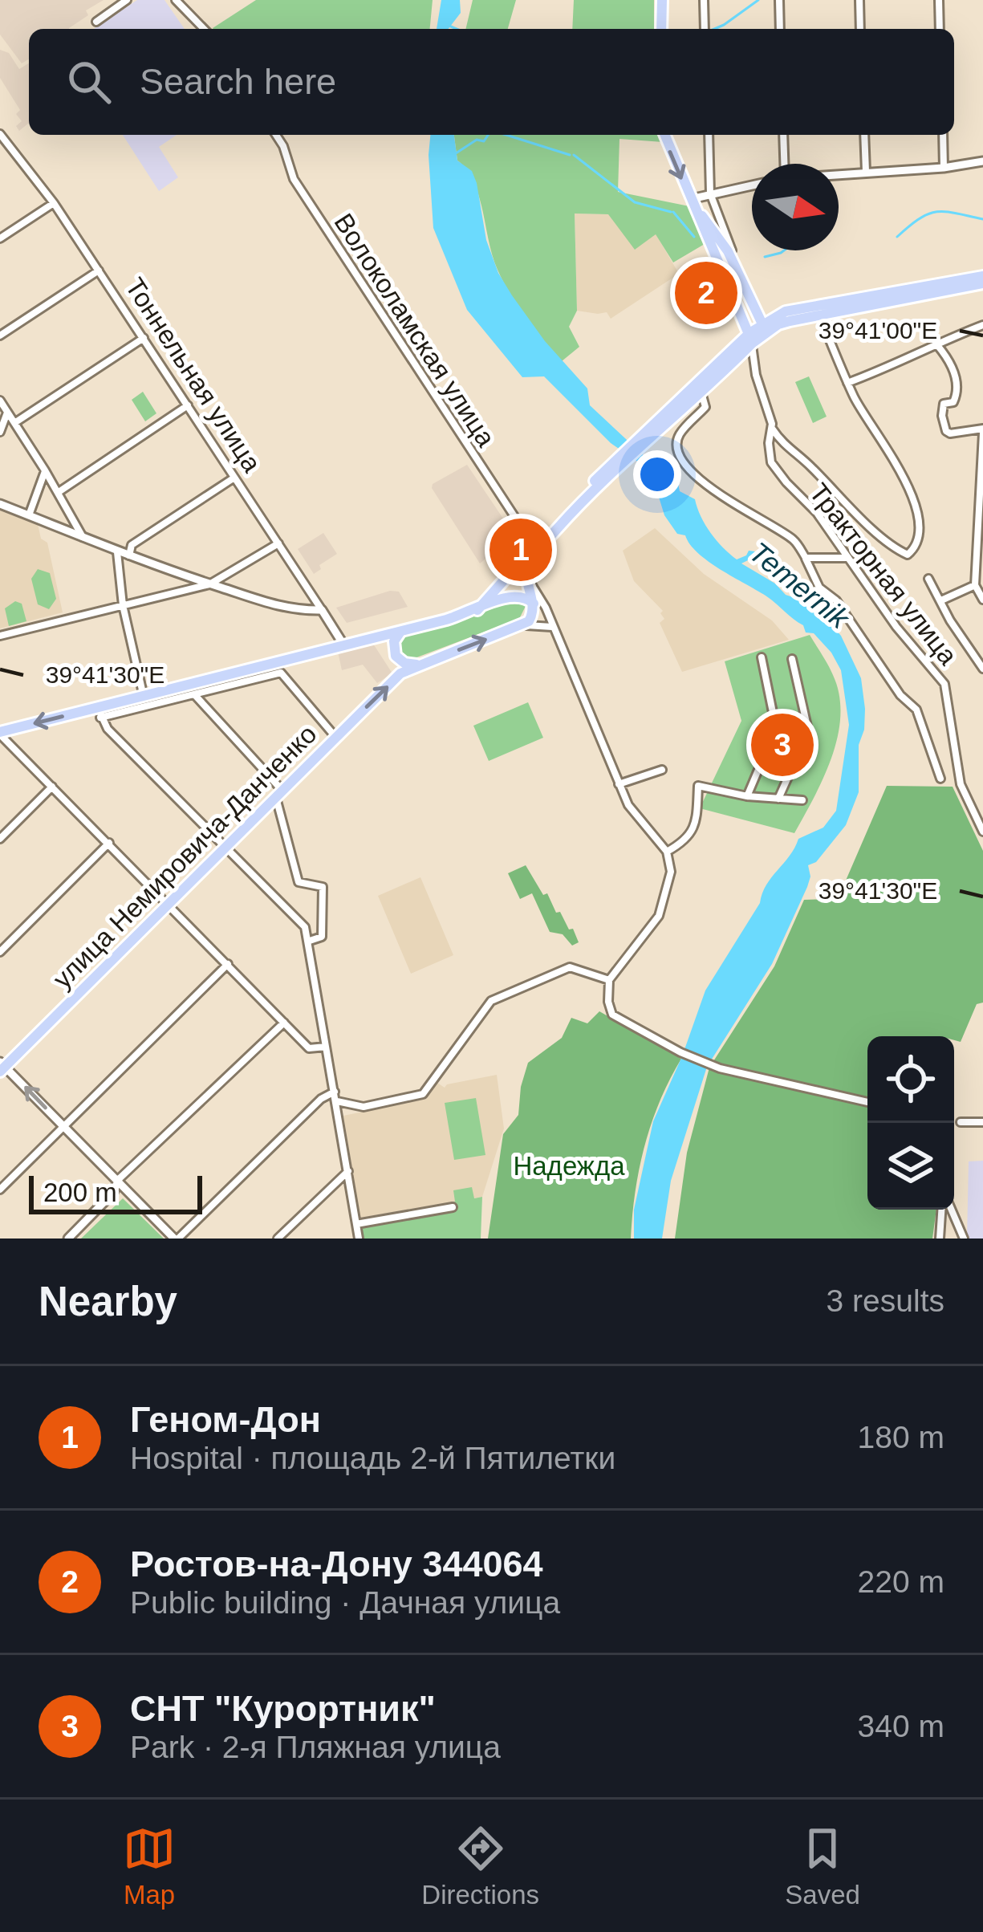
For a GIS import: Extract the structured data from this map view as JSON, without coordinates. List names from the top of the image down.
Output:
{
  "streets": {
    "main road": ["улица Немировича-Данченко"],
    "street": ["Волоколамская улица", "Тоннельная улица", "Тракторная улица"]
  },
  "water": ["Temernik"],
  "parks": ["Надежда"],
  "scale_bar": "200 m",
  "north": "right",
  "page": {
    "search": "Search here",
    "pins": ["2", "1", "3"],
    "scale": "200 m",
    "heading": ["Nearby", "3 results"],
    "list": [
      {
        "mark": "1",
        "name": "Геном-Дон",
        "note": "Hospital · площадь 2-й Пятилетки",
        "value": "180 m"
      },
      {
        "mark": "2",
        "name": "Ростов-на-Дону 344064",
        "note": "Public building · Дачная улица",
        "value": "220 m"
      },
      {
        "mark": "3",
        "name": "СНТ \"Курортник\"",
        "note": "Park · 2-я Пляжная улица",
        "value": "340 m"
      }
    ],
    "nav": ["Map", "Directions", "Saved"]
  },
  "coordinates": ["39°41'00\"E", "39°41'30\"E"]
}
